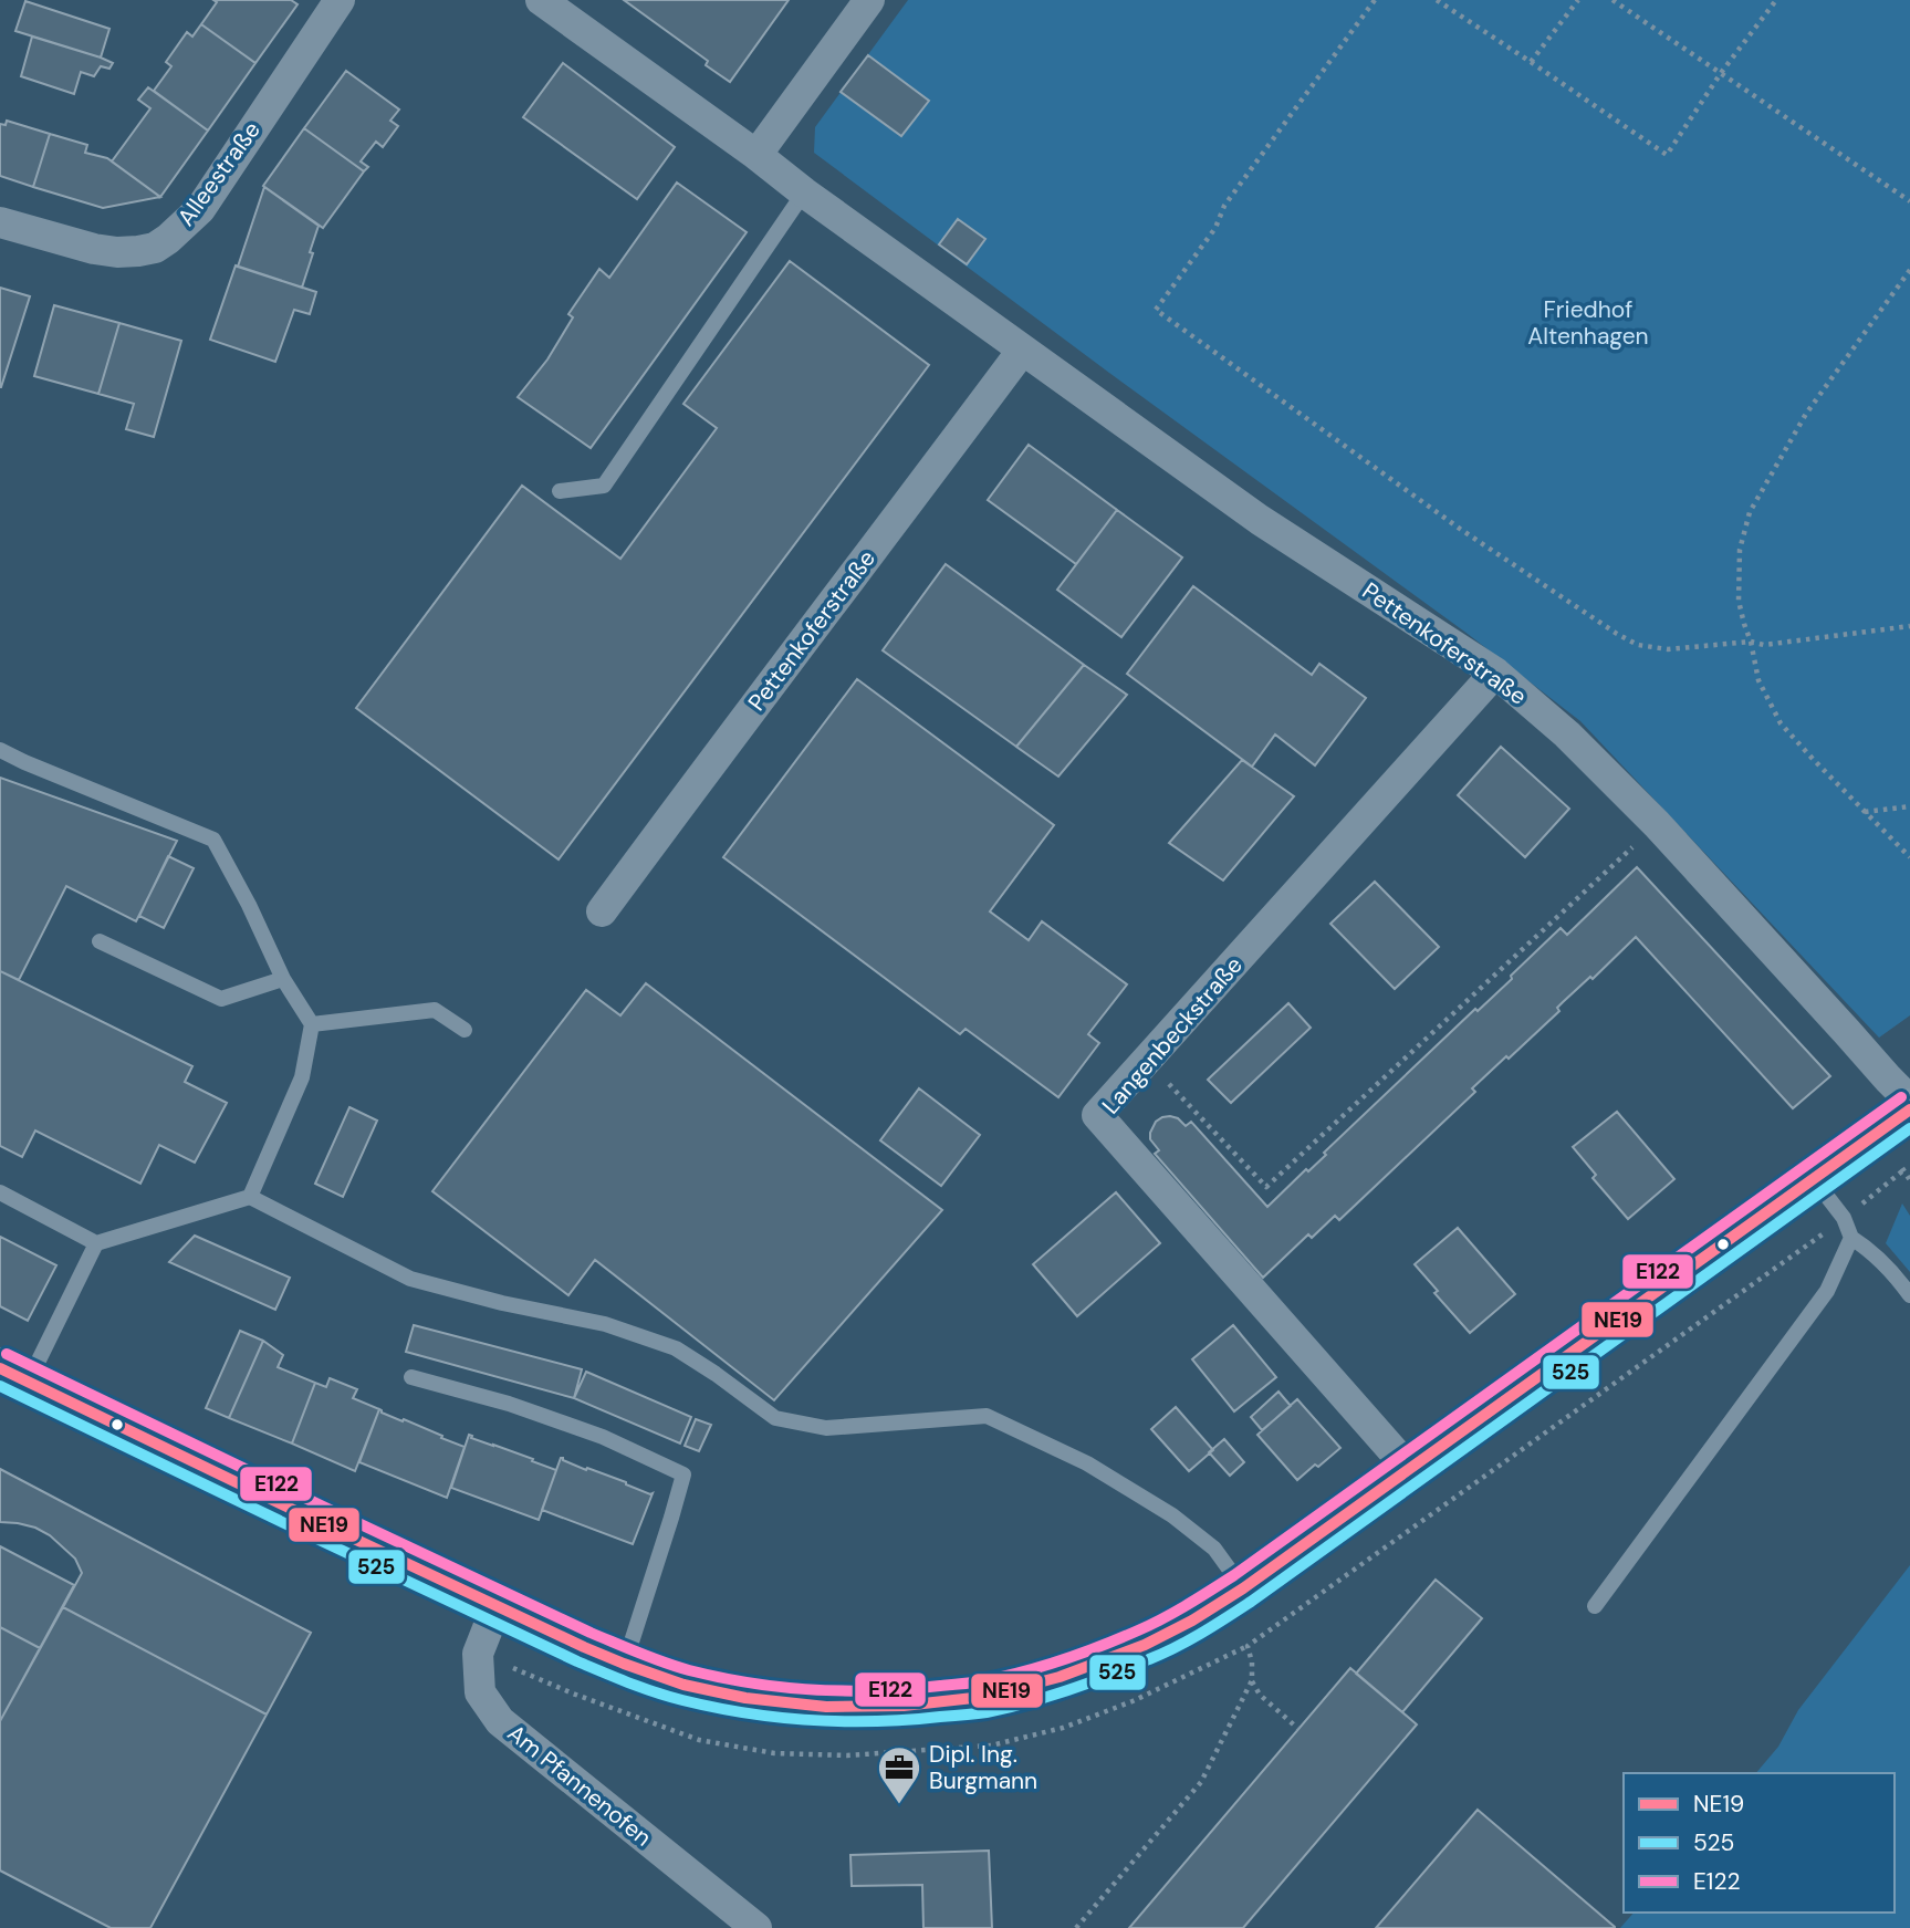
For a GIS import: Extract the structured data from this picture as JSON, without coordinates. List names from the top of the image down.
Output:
{
  "streets": {
    "street": [
      "Alleestraße",
      "Pettenkoferstraße",
      "Langenbeckstraße",
      "Am Pfannenofen"
    ]
  },
  "crossings": [
    ["Pettenkoferstraße", "Langenbeckstraße"]
  ],
  "parks": ["Friedhof Altenhagen"],
  "places": {
    "office": ["Dipl. Ing. Burgmann"]
  },
  "lines": ["transit line E122", "transit line NE19", "transit line 525"],
  "legend": ["NE19", "525", "E122"]
}
